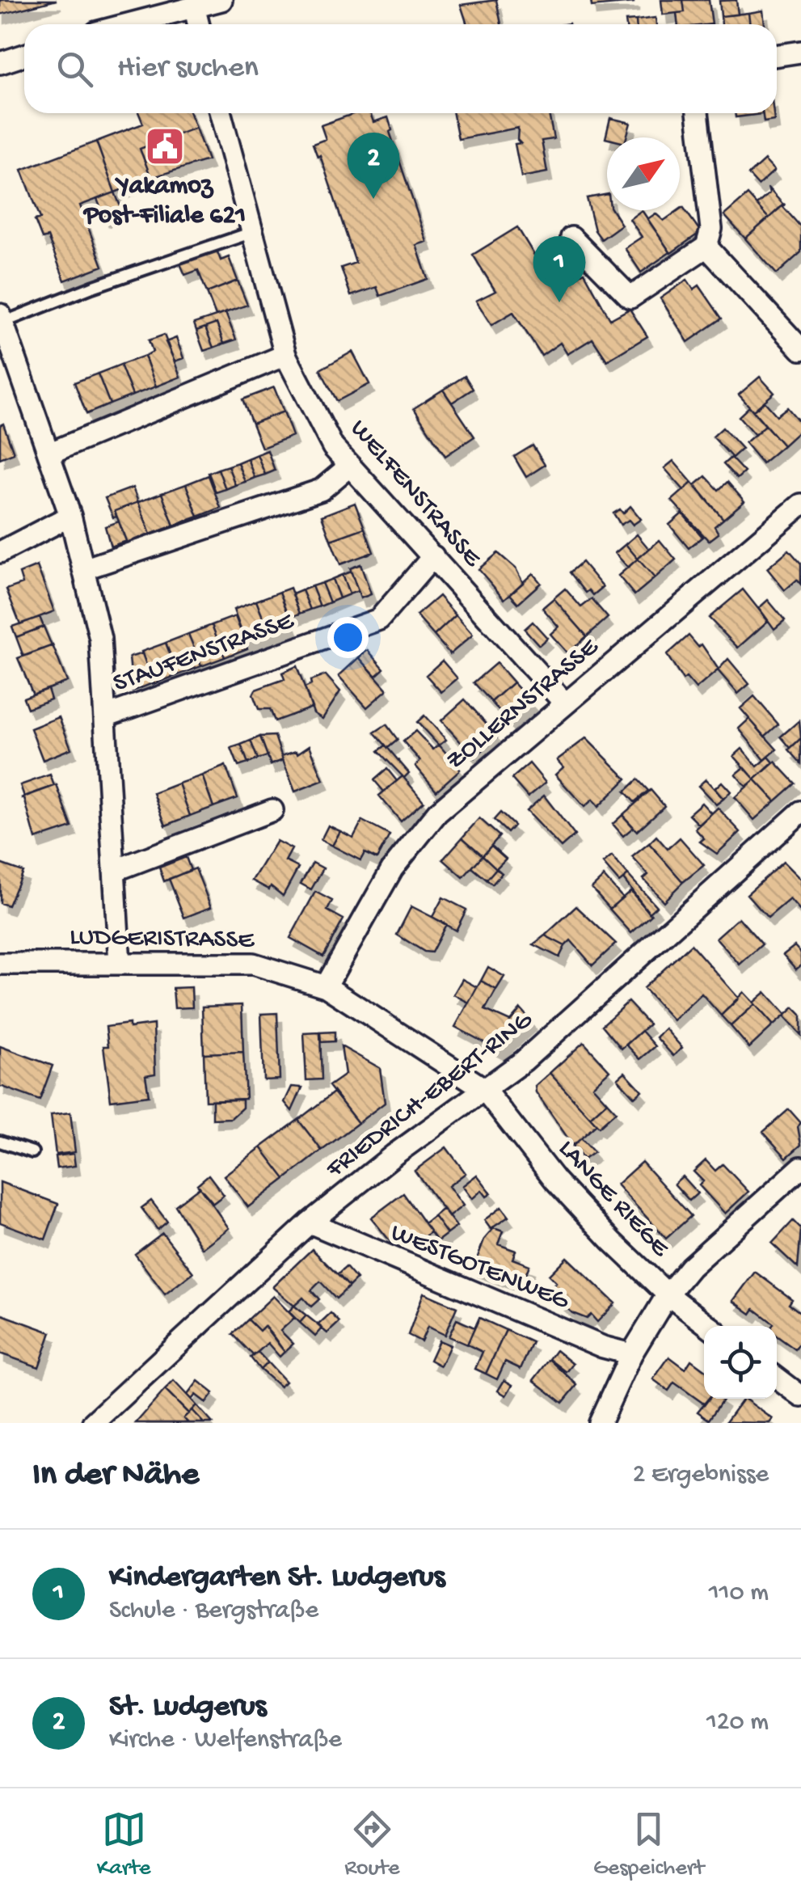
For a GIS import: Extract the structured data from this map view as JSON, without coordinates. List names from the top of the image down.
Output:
{
  "streets": {
    "street": [
      "WELFENSTRASSE",
      "STAUFENSTRASSE",
      "ZOLLERNSTRASSE",
      "LUDGERISTRASSE",
      "FRIEDRICH-EBERT-RING",
      "LANGE RIEGE",
      "WESTGOTENWEG"
    ]
  },
  "crossings": [
    ["WELFENSTRASSE", "STAUFENSTRASSE"],
    ["WELFENSTRASSE", "ZOLLERNSTRASSE"],
    ["STAUFENSTRASSE", "LUDGERISTRASSE"],
    ["ZOLLERNSTRASSE", "LUDGERISTRASSE"],
    ["LUDGERISTRASSE", "FRIEDRICH-EBERT-RING"],
    ["LUDGERISTRASSE", "LANGE RIEGE"],
    ["FRIEDRICH-EBERT-RING", "LANGE RIEGE"],
    ["FRIEDRICH-EBERT-RING", "WESTGOTENWEG"]
  ],
  "places": {
    "public building": ["Yakamoz Post-Filiale 621"]
  },
  "north": "top right",
  "page": {
    "search": "Hier suchen",
    "pins": ["2", "1"],
    "heading": ["In der Nähe", "2 Ergebnisse"],
    "list": [
      {
        "mark": "1",
        "name": "Kindergarten St. Ludgerus",
        "note": "Schule · Bergstraße",
        "value": "110 m"
      },
      {
        "mark": "2",
        "name": "St. Ludgerus",
        "note": "Kirche · Welfenstraße",
        "value": "120 m"
      }
    ],
    "nav": ["Karte", "Route", "Gespeichert"]
  }
}
